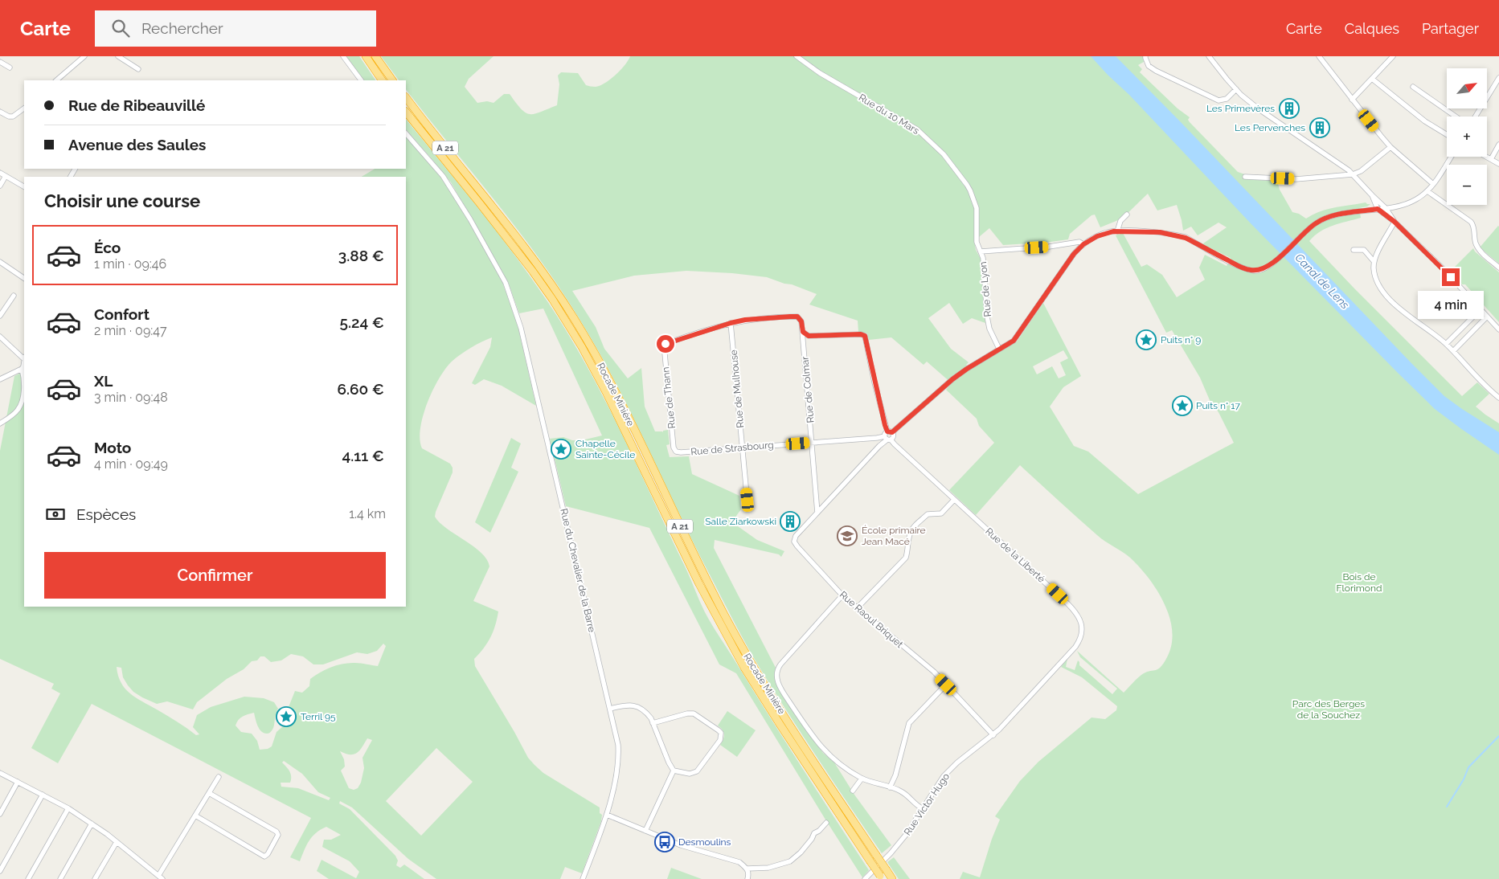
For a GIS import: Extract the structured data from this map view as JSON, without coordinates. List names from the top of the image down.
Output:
{
  "streets": {
    "highway": ["A 21", "Rocade Minière"],
    "street": [
      "Rue du 10 Mars",
      "Rue de Lyon",
      "Rue de Mulhouse",
      "Rue de Colmar",
      "Rue de Thann",
      "Rue de Strasbourg",
      "Rue de la Liberté",
      "Rue du Chevalier de la Barre",
      "Rue Raoul Briquet",
      "Rue Victor Hugo"
    ]
  },
  "crossings": [
    ["Rue du 10 Mars", "Rue de Lyon"],
    ["Rue de Mulhouse", "Rue de Colmar"],
    ["Rue de Mulhouse", "Rue de Thann"],
    ["Rue de Mulhouse", "Rue de Strasbourg"],
    ["Rue de Colmar", "Rue de Thann"],
    ["Rue de Colmar", "Rue de Strasbourg"],
    ["Rue de Colmar", "Rue Raoul Briquet"],
    ["Rue de Thann", "Rue de Strasbourg"],
    ["Rue de Strasbourg", "Rue de la Liberté"],
    ["Rue de Strasbourg", "Rue Raoul Briquet"],
    ["Rue de la Liberté", "Rue Raoul Briquet"],
    ["Rue de la Liberté", "Rue Victor Hugo"],
    ["Rue Raoul Briquet", "Rue Victor Hugo"]
  ],
  "water": ["Canal de Lens"],
  "parks": ["Bois de Florimond", "Parc des Berges de la Souchez"],
  "places": {
    "building": ["Les Primevères", "Les Pervenches", "Salle Ziarkowski"],
    "place": [
      "Puits n° 9",
      "Puits n° 17",
      "Chapelle Sainte-Cécile",
      "Terril 95"
    ],
    "school or university": ["École primaire Jean Macé"],
    "bus stop": ["Desmoulins"]
  },
  "north": "top right",
  "page": {
    "header": "Carte",
    "search": "Rechercher",
    "nav": ["Carte", "Calques", "Partager"],
    "map_buttons": ["+", "−"],
    "banner": ["Rue de Ribeauvillé", "Avenue des Saules"],
    "heading": "Choisir une course",
    "list": [
      {
        "name": "Éco",
        "note": "1 min · 09:46",
        "value": "3.88 €"
      },
      {
        "name": "Confort",
        "note": "2 min · 09:47",
        "value": "5.24 €"
      },
      {
        "name": "XL",
        "note": "3 min · 09:48",
        "value": "6.60 €"
      },
      {
        "name": "Moto",
        "note": "4 min · 09:49",
        "value": "4.11 €"
      }
    ],
    "bubble": "4 min",
    "pay": ["Espèces", "1.4 km"],
    "buttons": "Confirmer"
  }
}
